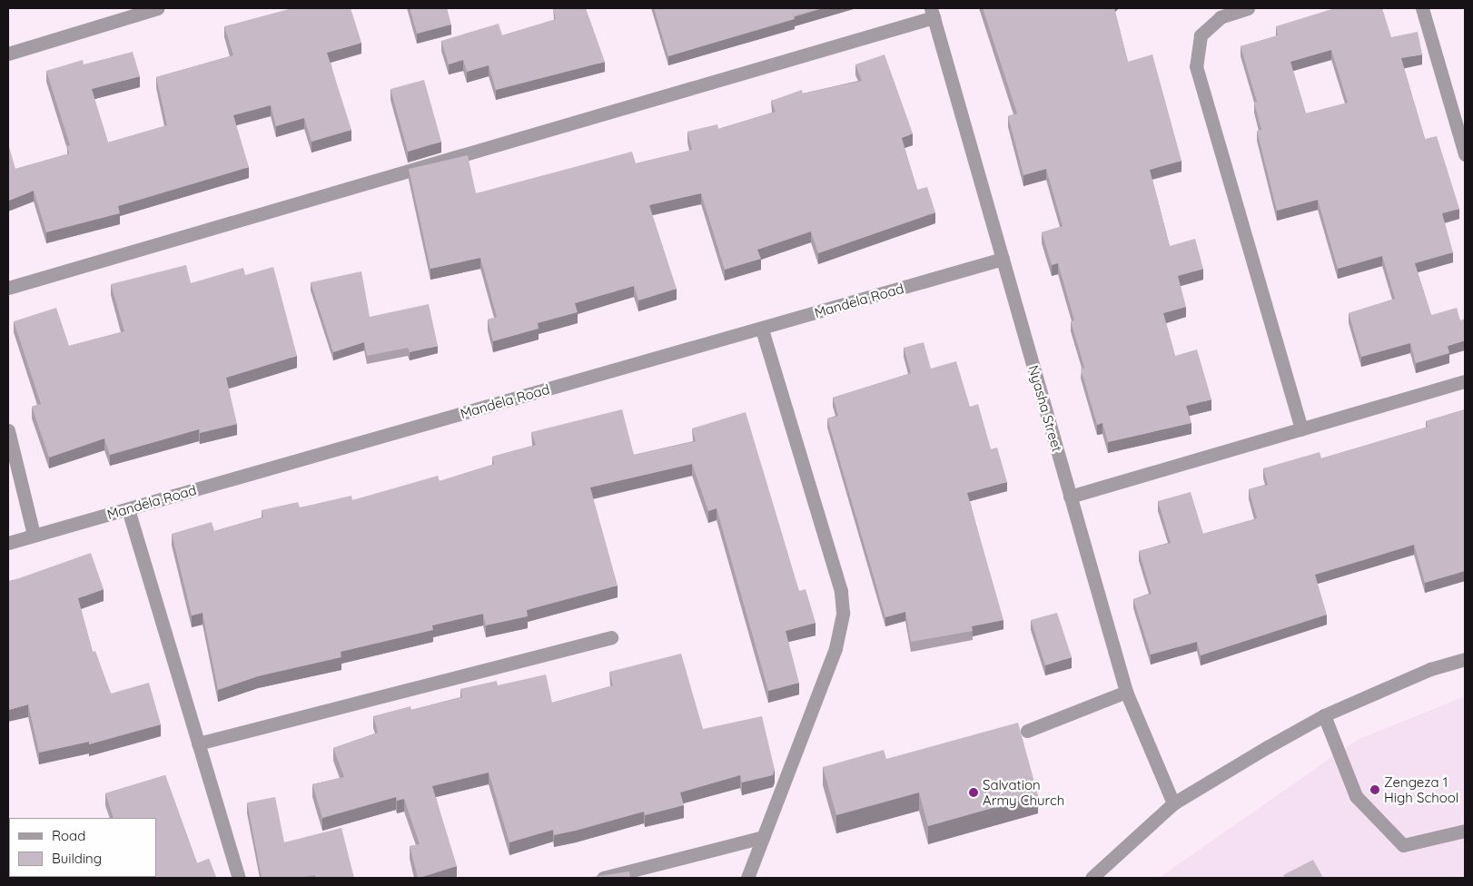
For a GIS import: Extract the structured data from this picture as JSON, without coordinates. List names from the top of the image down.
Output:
{
  "streets": {
    "street": ["Mandela Road", "Nyasha Street"]
  },
  "crossings": [
    ["Mandela Road", "Nyasha Street"]
  ],
  "places": ["Zengeza 1 High School", "Salvation Army Church"],
  "legend": ["Road", "Building"]
}
